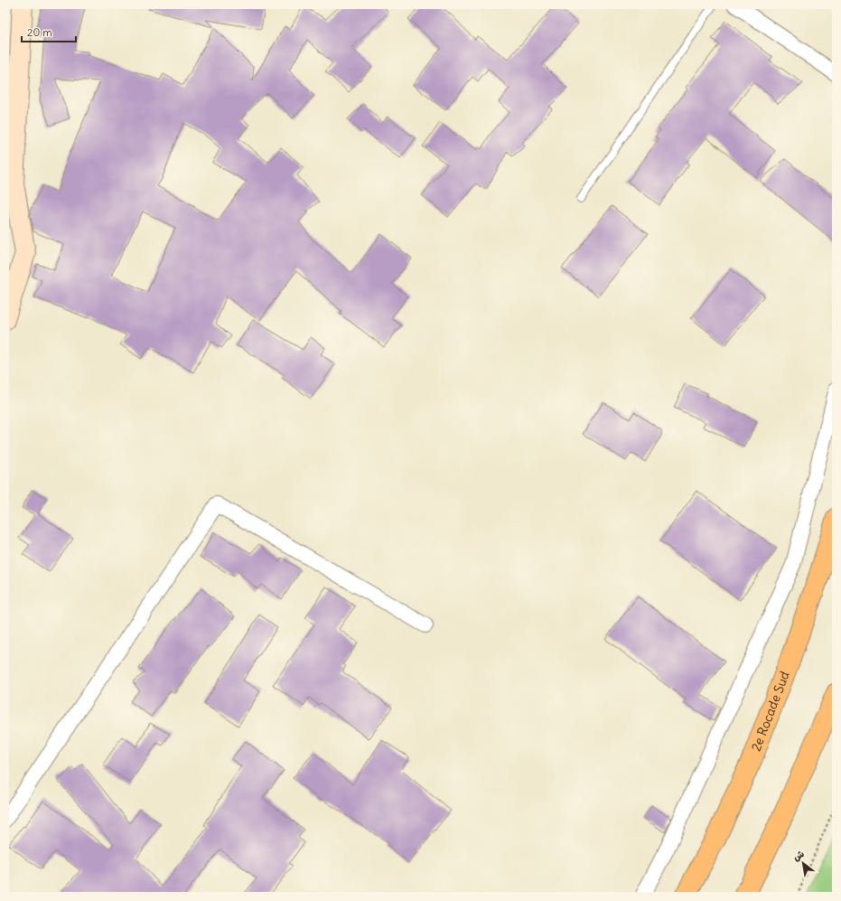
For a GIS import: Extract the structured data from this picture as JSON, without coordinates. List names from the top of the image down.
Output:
{
  "streets": {
    "highway": ["2e Rocade Sud"]
  },
  "scale_bar": "20 m",
  "north": "top left"
}
